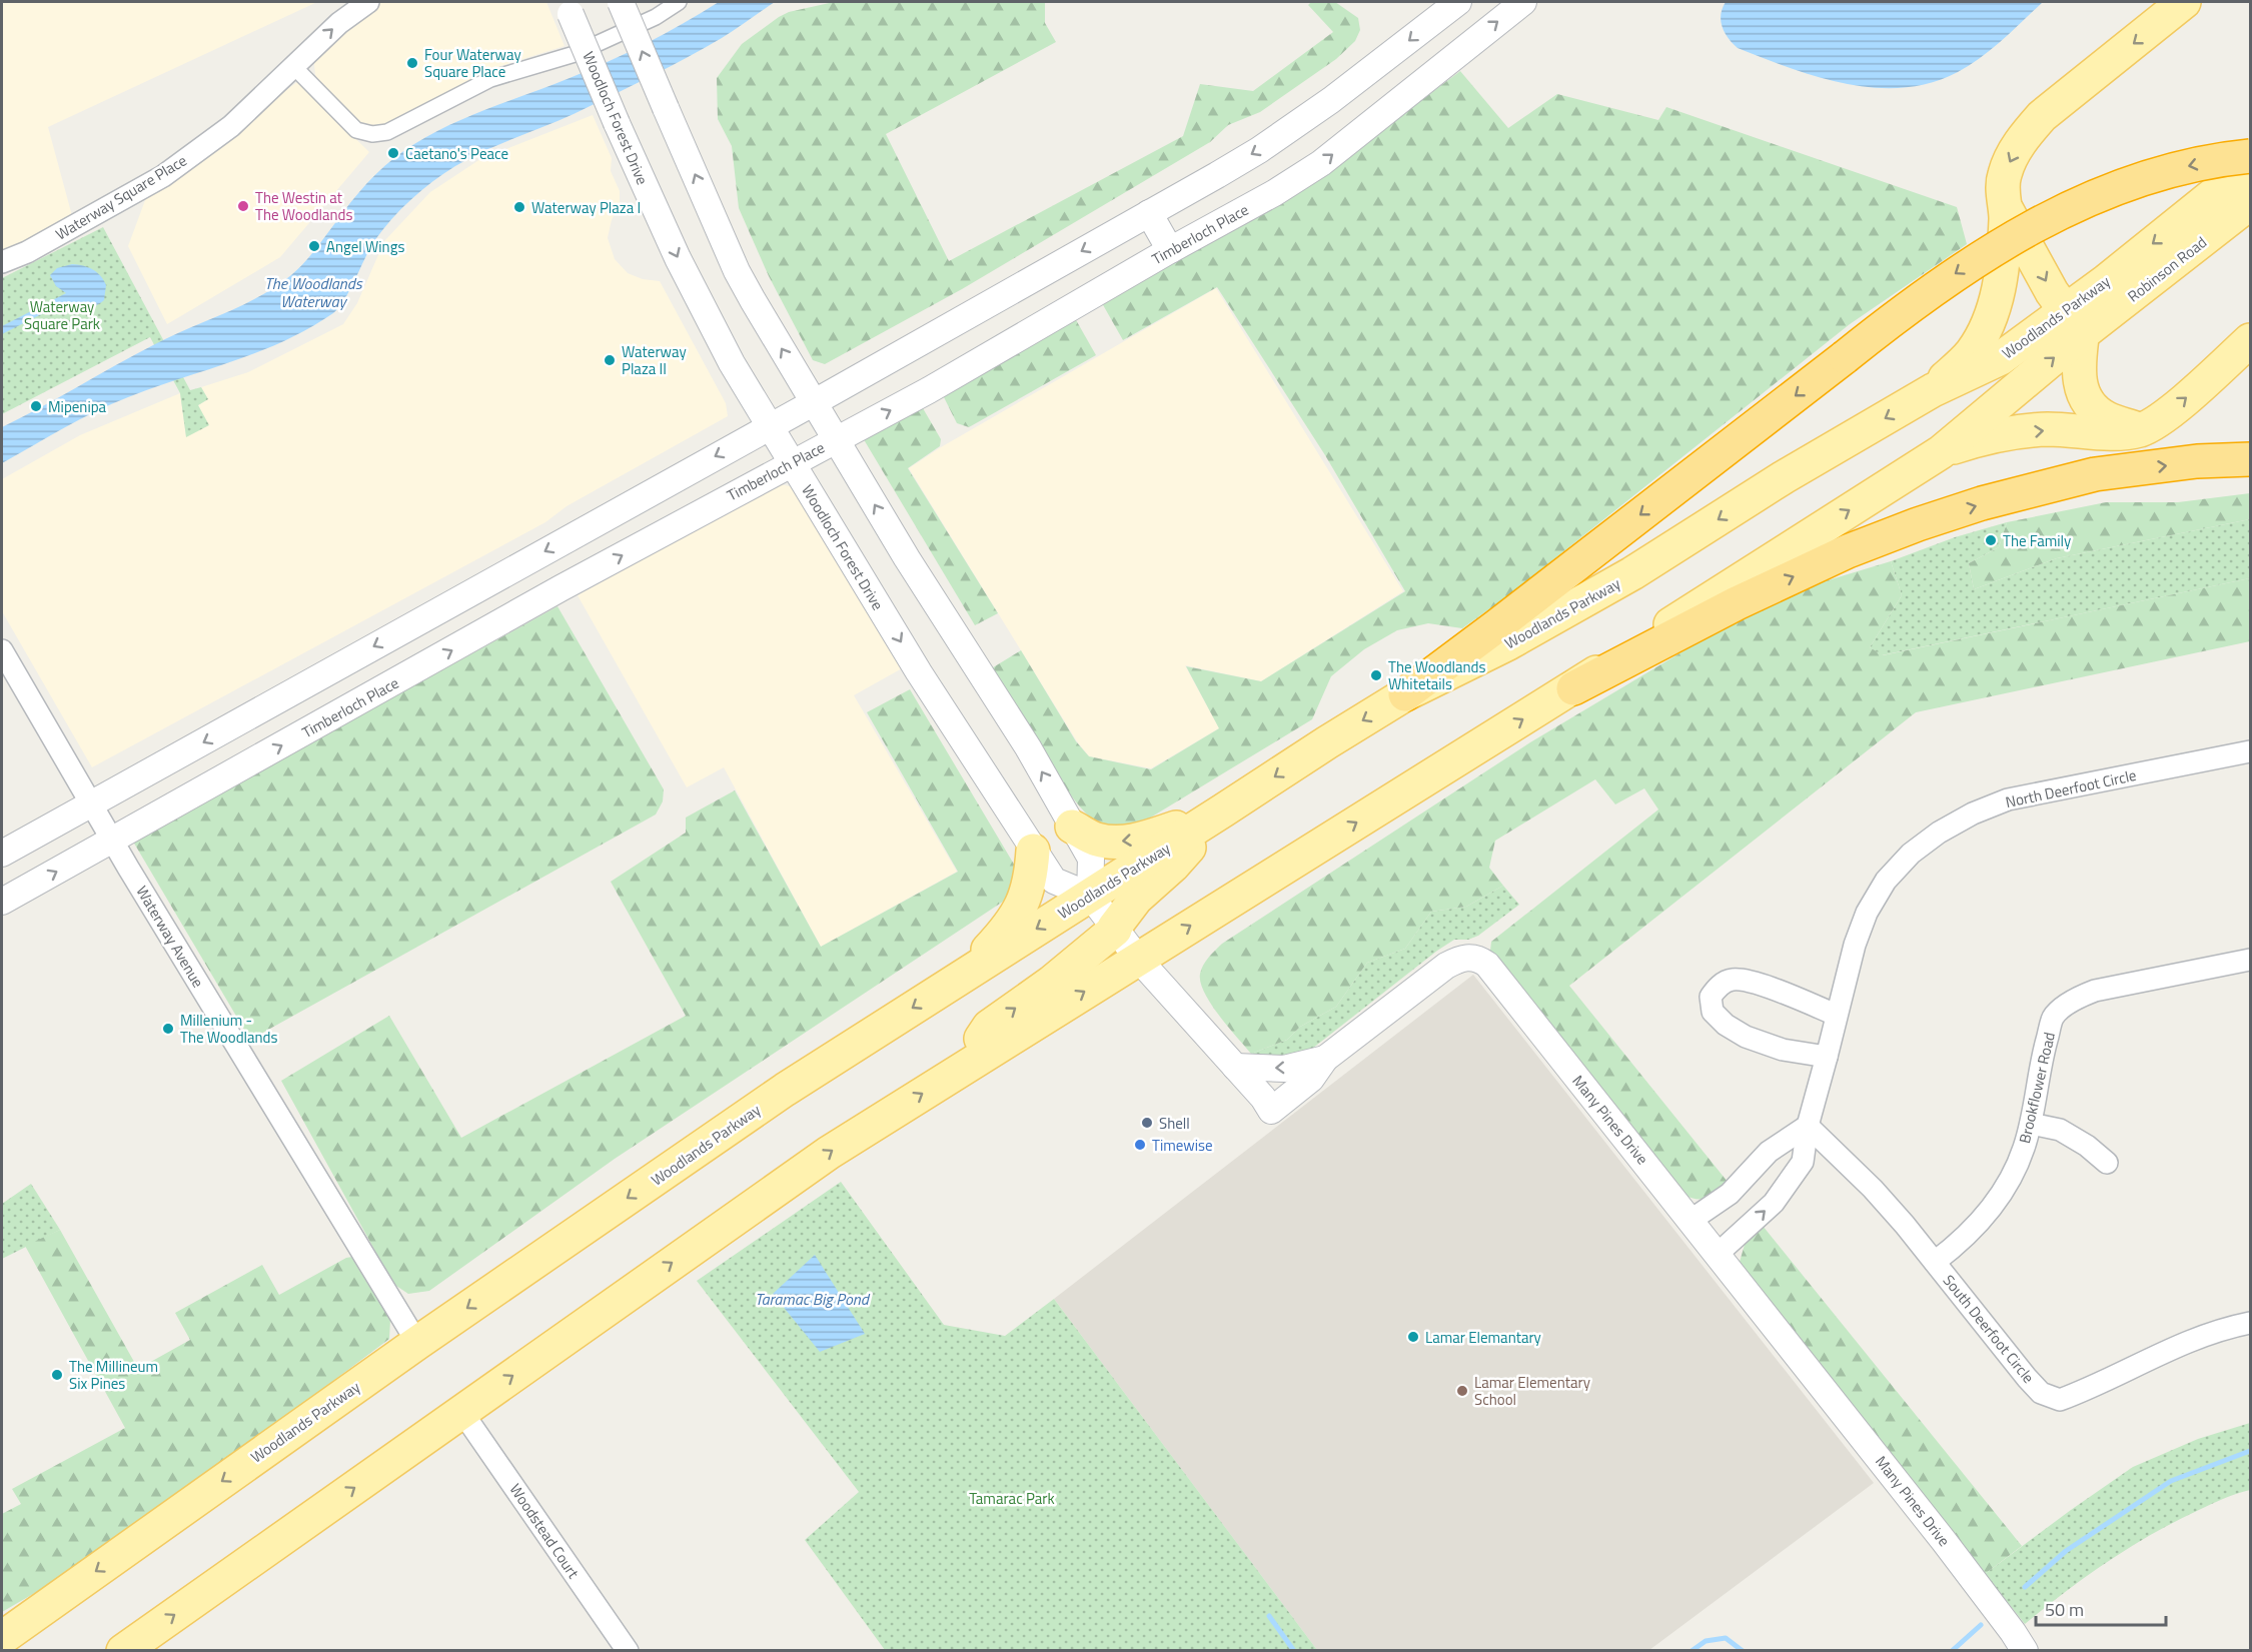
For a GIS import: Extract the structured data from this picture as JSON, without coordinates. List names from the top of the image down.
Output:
{
  "streets": {
    "main road": ["Robinson Road", "Woodlands Parkway"],
    "street": [
      "Woodloch Forest Drive",
      "Waterway Square Place",
      "Timberloch Place",
      "North Deerfoot Circle",
      "Waterway Avenue",
      "Brookflower Road",
      "Many Pines Drive",
      "South Deerfoot Circle",
      "Woodstead Court"
    ]
  },
  "crossings": [
    ["Woodloch Forest Drive", "Timberloch Place"],
    ["Woodloch Forest Drive", "Woodlands Parkway"],
    ["Timberloch Place", "Waterway Avenue"],
    ["Robinson Road", "Woodlands Parkway"],
    ["Woodlands Parkway", "Waterway Avenue"],
    ["Woodlands Parkway", "Many Pines Drive"],
    ["Woodlands Parkway", "Woodstead Court"],
    ["North Deerfoot Circle", "Many Pines Drive"],
    ["North Deerfoot Circle", "South Deerfoot Circle"],
    ["Brookflower Road", "South Deerfoot Circle"]
  ],
  "water": ["The Woodlands Waterway", "Taramac Big Pond"],
  "parks": ["Waterway Square Park", "Tamarac Park"],
  "places": [
    "Four Waterway Square Place",
    "Caetano's Peace",
    "The Westin at The Woodlands",
    "Waterway Plaza I",
    "Angel Wings",
    "Waterway Plaza II",
    "Mipenipa",
    "The Family",
    "The Woodlands Whitetails",
    "Millenium - The Woodlands",
    "Shell",
    "Timewise",
    "Lamar Elemantary",
    "The Millineum Six Pines",
    "Lamar Elementary School"
  ],
  "scale_bar": "50 m"
}
